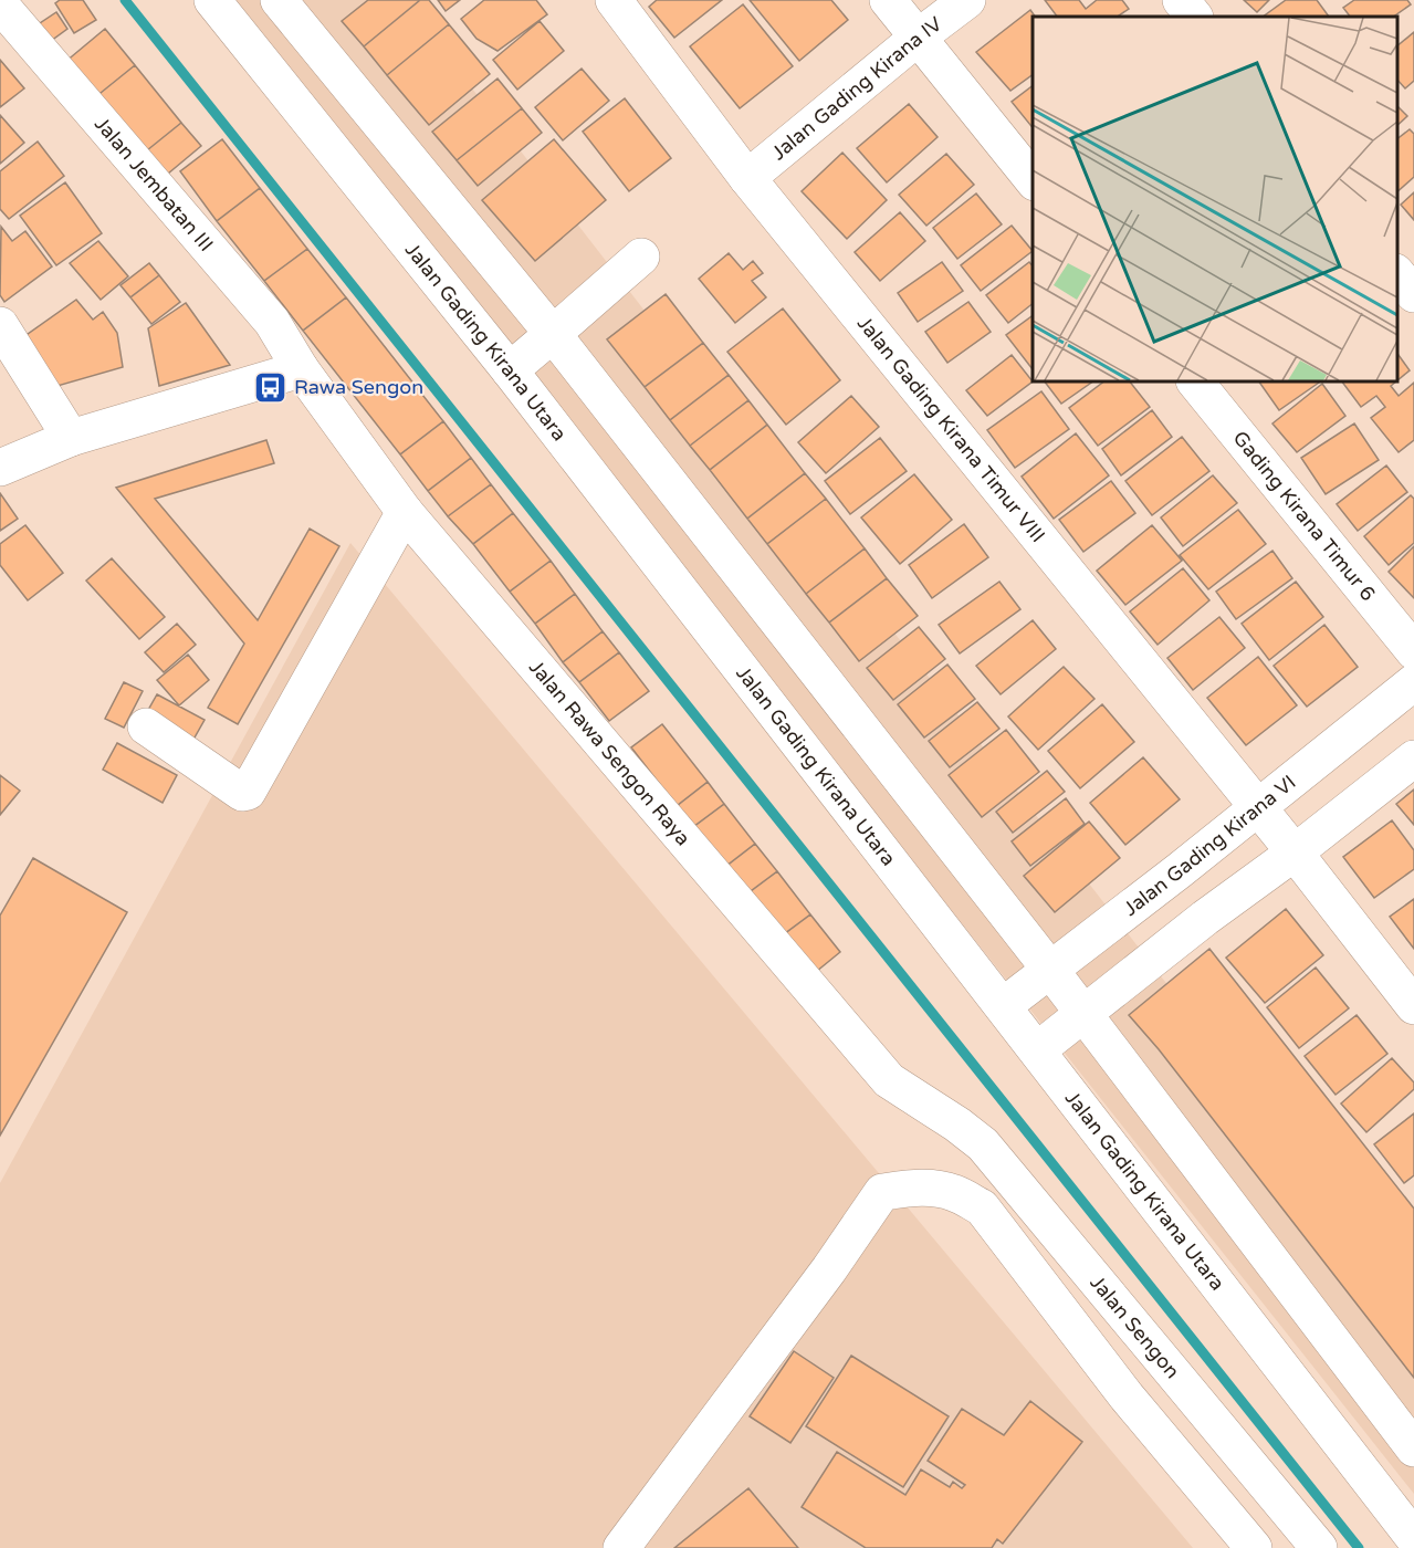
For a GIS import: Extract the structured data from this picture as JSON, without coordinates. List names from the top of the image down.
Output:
{
  "streets": {
    "street": [
      "Jalan Gading Kirana IV",
      "Jalan Jembatan III",
      "Jalan Gading Kirana Utara",
      "Jalan Gading Kirana Timur VIII",
      "Gading Kirana Timur 6",
      "Jalan Rawa Sengon Raya",
      "Jalan Gading Kirana VI",
      "Jalan Sengon"
    ]
  },
  "crossings": [
    ["Jalan Gading Kirana IV", "Jalan Gading Kirana Timur VIII"],
    ["Jalan Jembatan III", "Jalan Rawa Sengon Raya"],
    ["Jalan Gading Kirana Utara", "Jalan Gading Kirana VI"],
    ["Jalan Gading Kirana Timur VIII", "Jalan Gading Kirana VI"],
    ["Jalan Rawa Sengon Raya", "Jalan Sengon"]
  ],
  "places": {
    "bus stop": ["Rawa Sengon"]
  }
}
